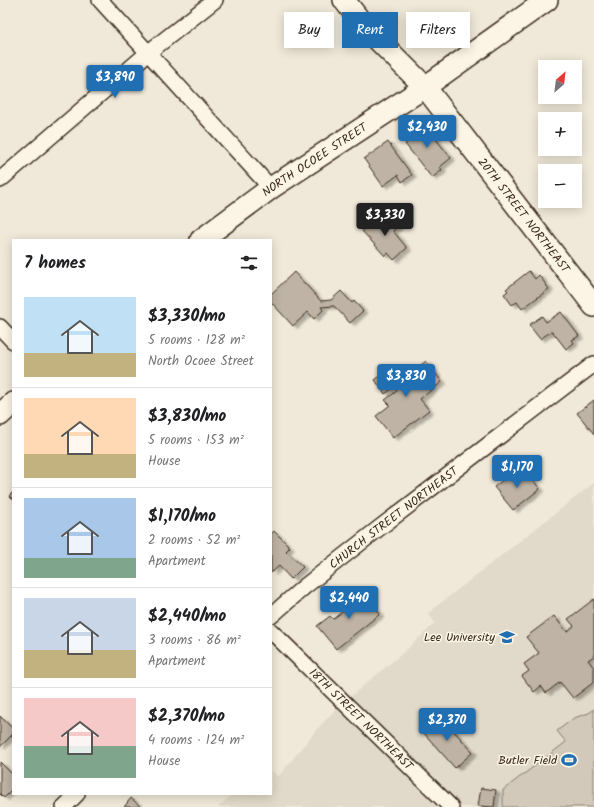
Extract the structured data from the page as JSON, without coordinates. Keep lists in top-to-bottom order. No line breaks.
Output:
{"streets":{"main road":["NORTH OCOEE STREET","20TH STREET NORTHEAST"],"street":["CHURCH STREET NORTHEAST","18TH STREET NORTHEAST"]},"crossings":[["NORTH OCOEE STREET","20TH STREET NORTHEAST"]],"places":{"school or university":["Lee University"],"sports":["Butler Field"]},"north":"top right","page":{"chip":["Buy","Rent","Filters"],"map_buttons":["+","−"],"price":["$3,890","$2,430","$3,330","$3,830","$1,170","$2,440","$2,370"],"heading":"7 homes","list":[{"name":"$3,330/mo","note":"5 rooms · 128 m² · North Ocoee Street"},{"name":"$3,830/mo","note":"5 rooms · 153 m² · House"},{"name":"$1,170/mo","note":"2 rooms · 52 m² · Apartment"},{"name":"$2,440/mo","note":"3 rooms · 86 m² · Apartment"},{"name":"$2,370/mo","note":"4 rooms · 124 m² · House"}]}}
